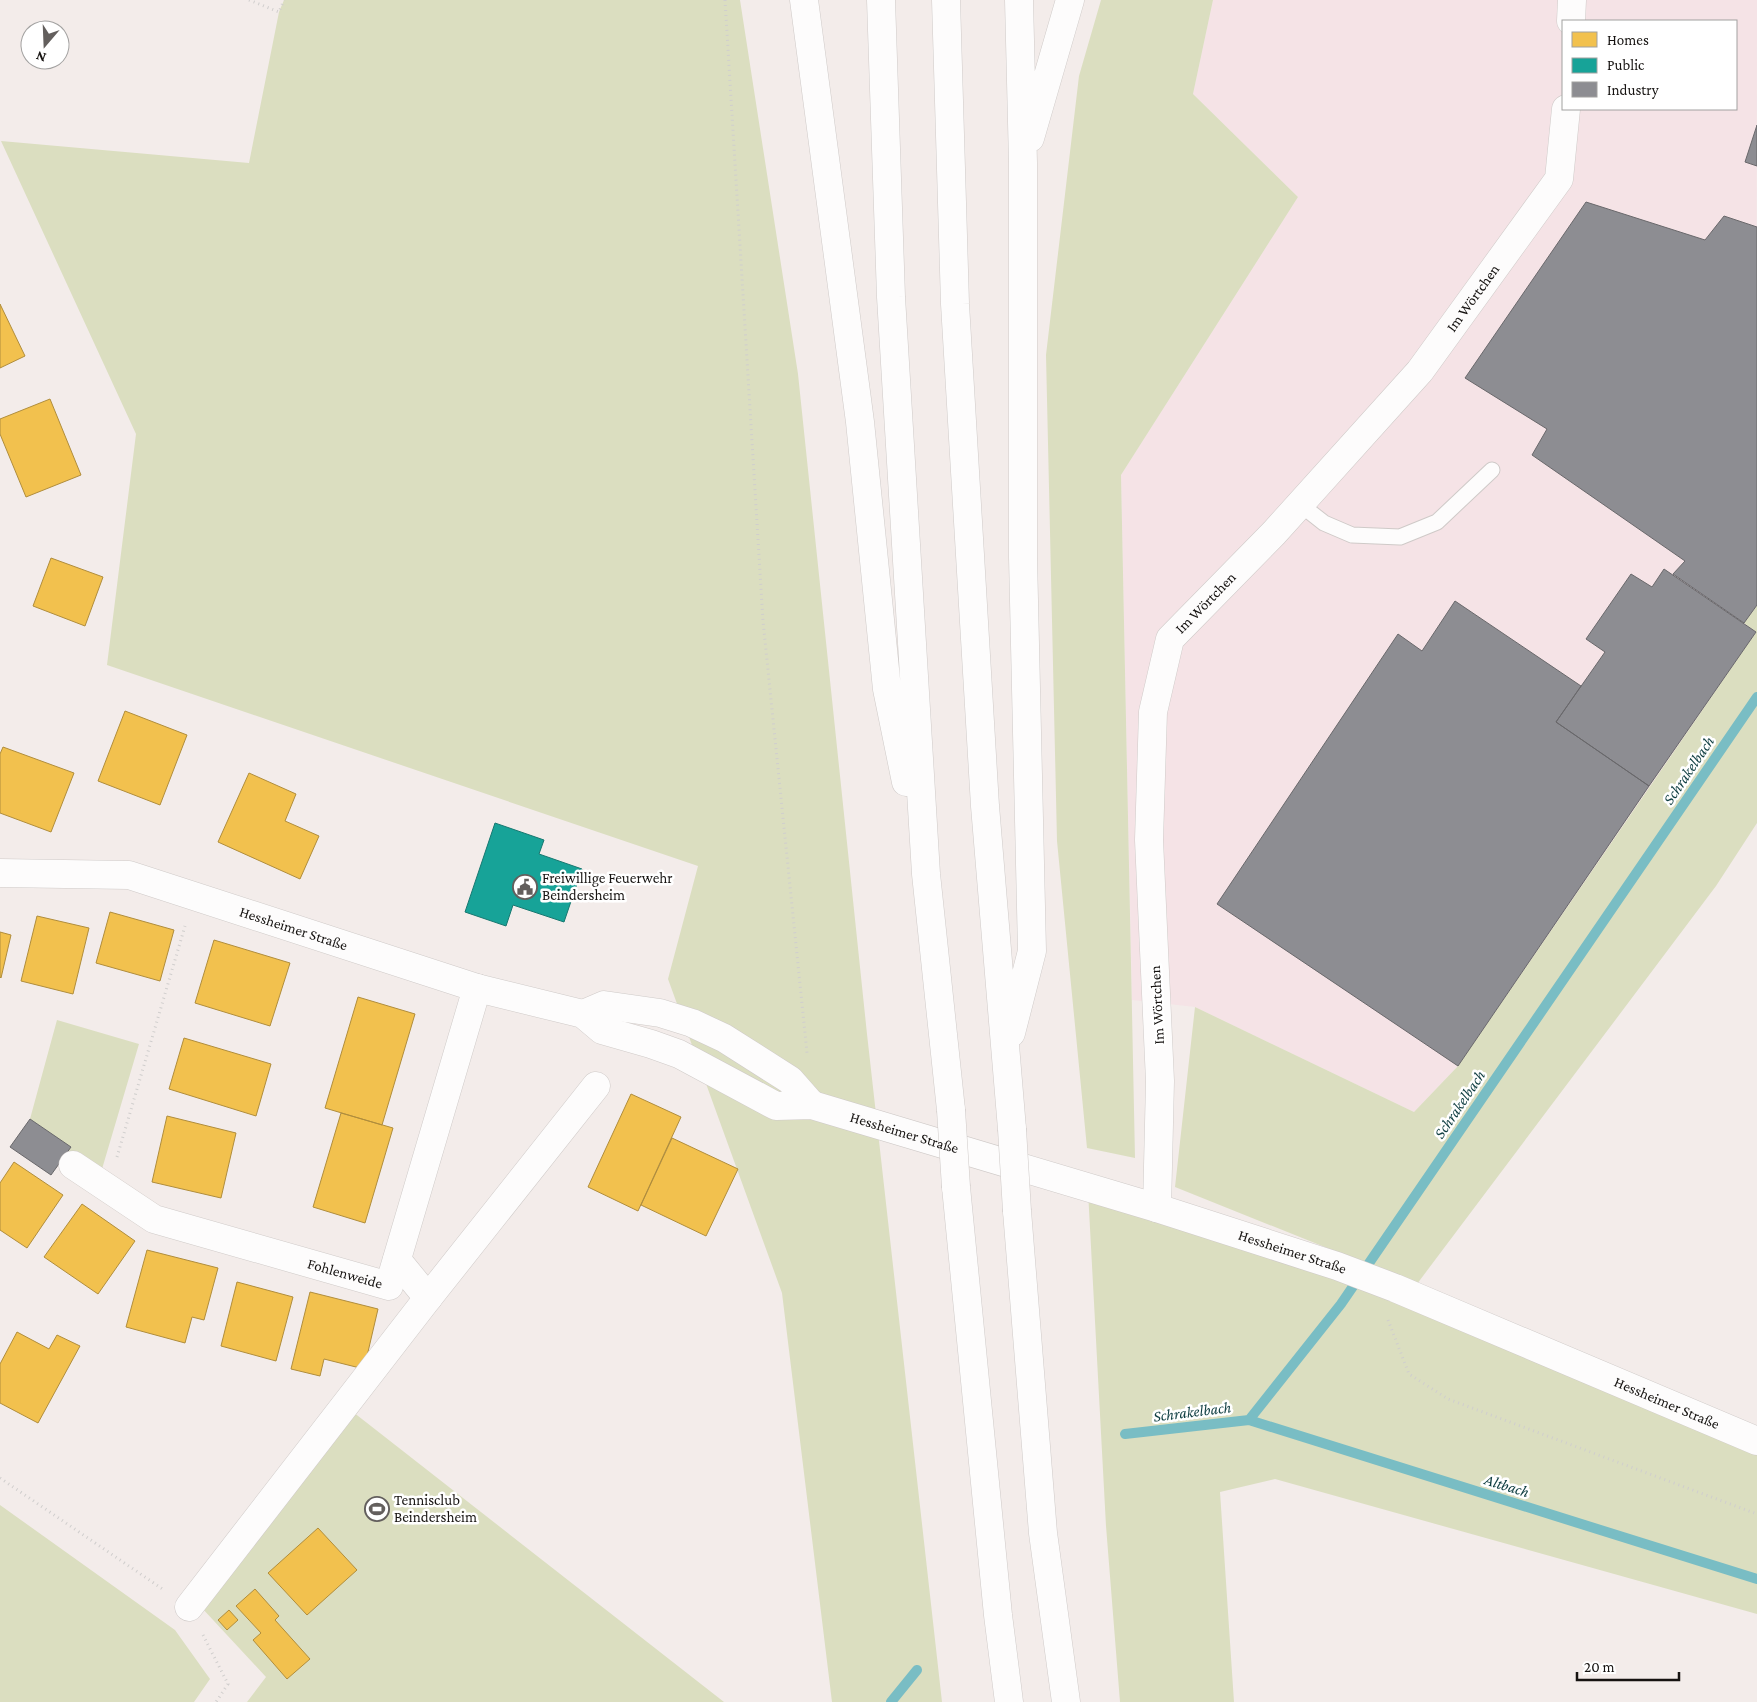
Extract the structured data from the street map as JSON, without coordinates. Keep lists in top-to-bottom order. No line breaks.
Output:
{"streets":{"main road":["Im Wörtchen","Hessheimer Straße","Fohlenweide"]},"crossings":[["Im Wörtchen","Hessheimer Straße"],["Hessheimer Straße","Fohlenweide"]],"water":["Schrakelbach","Altbach"],"places":{"public building":["Freiwillige Feuerwehr Beindersheim"],"sports":["Tennisclub Beindersheim"]},"legend":["Homes","Public","Industry"],"scale_bar":"20 m","north":"bottom"}
